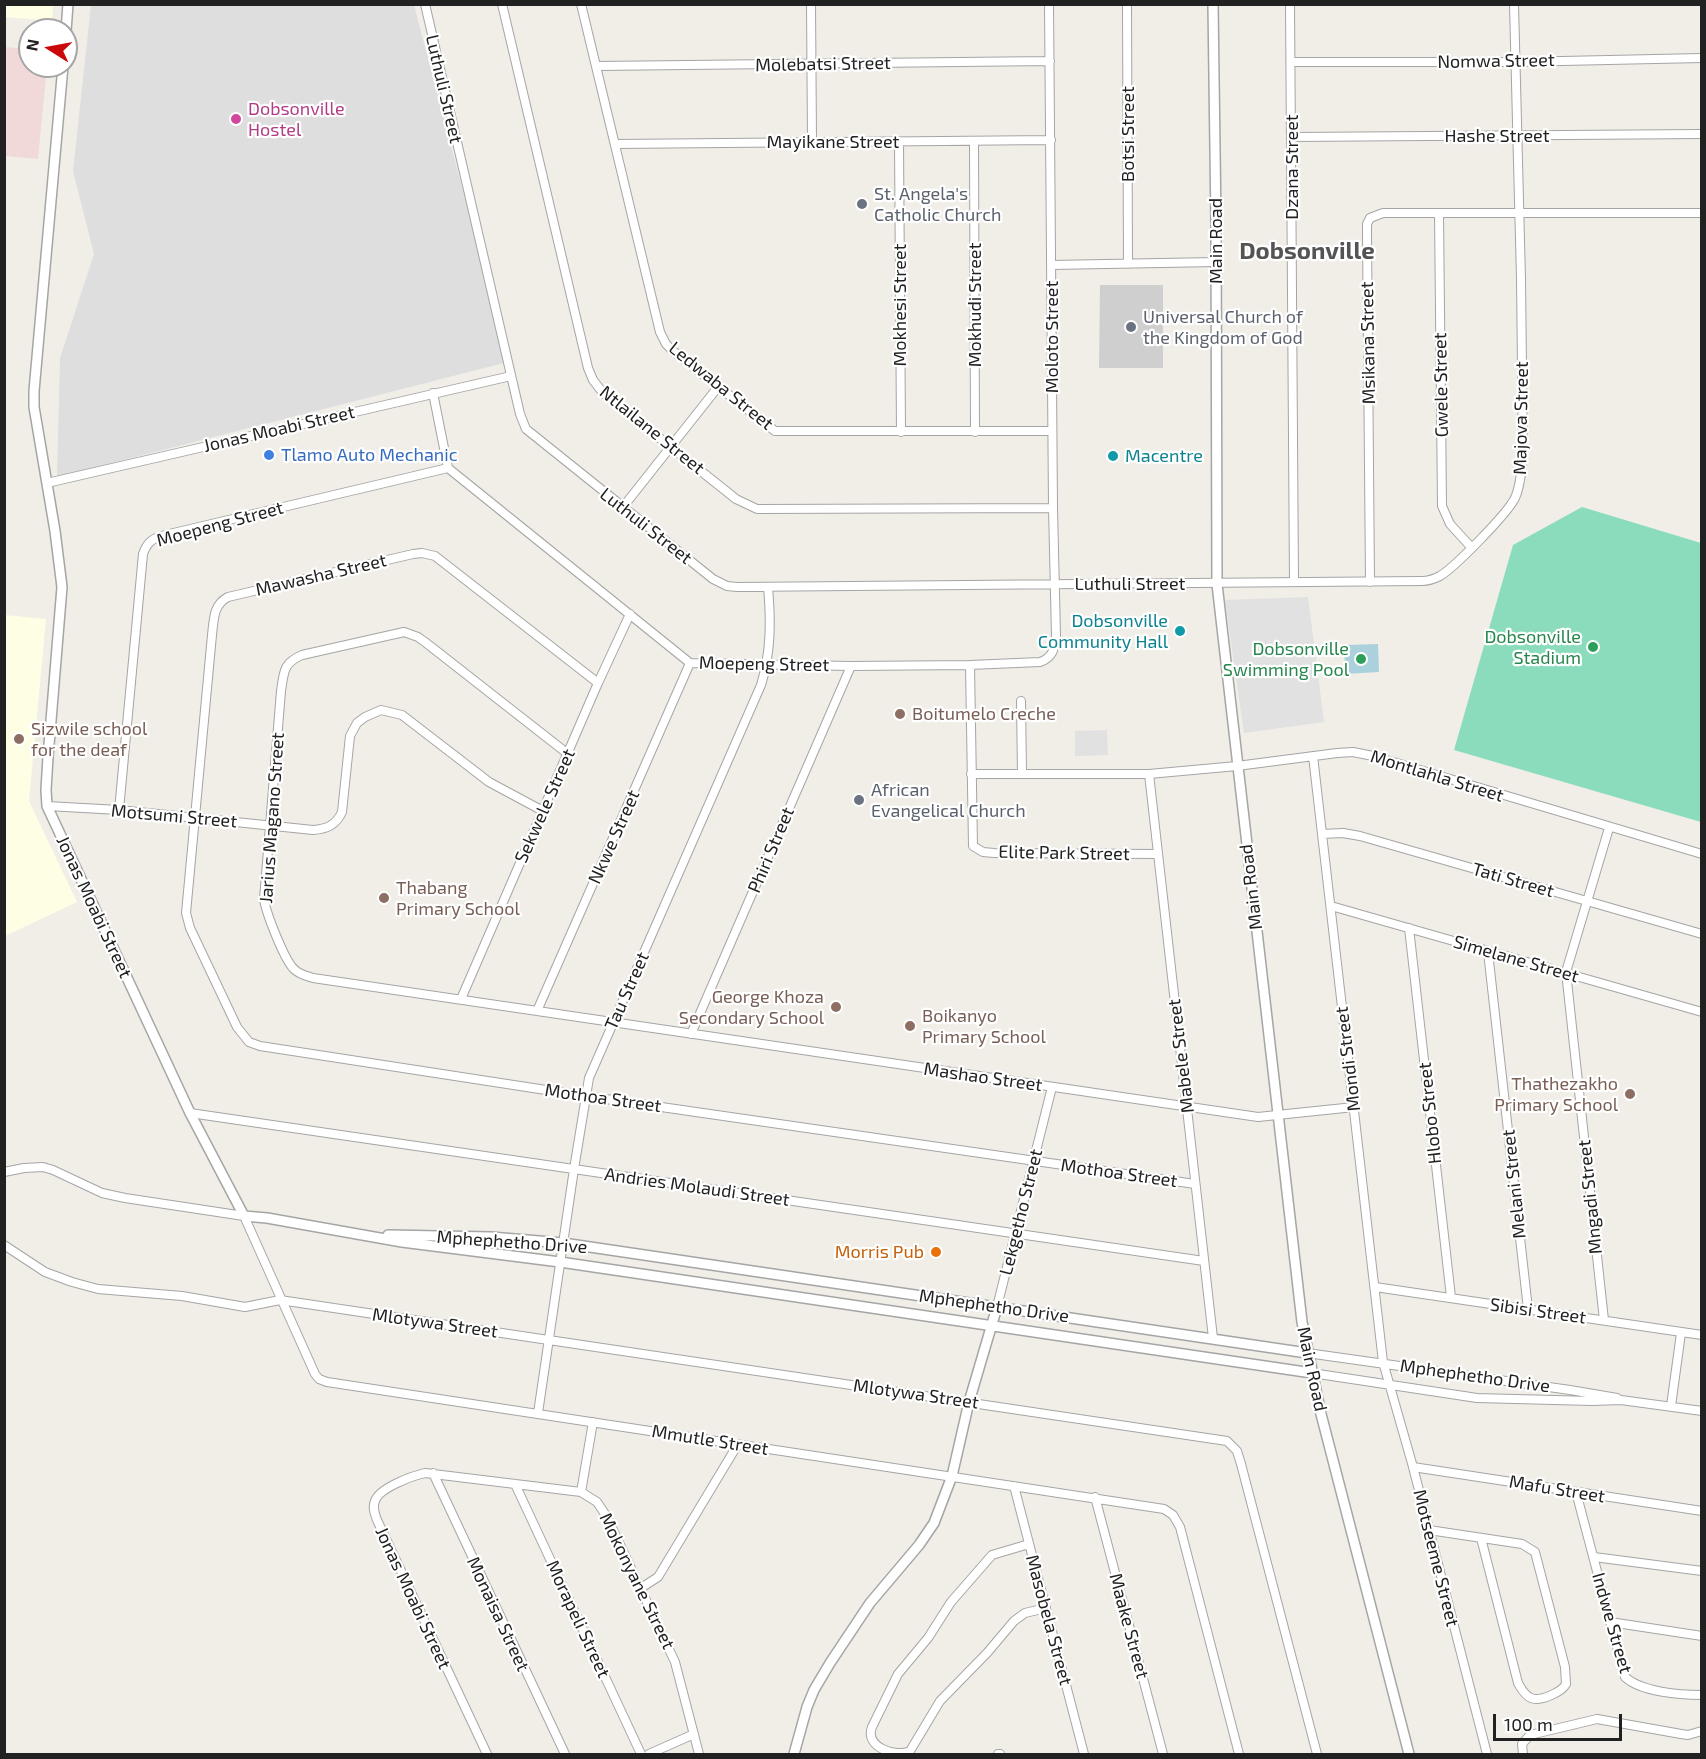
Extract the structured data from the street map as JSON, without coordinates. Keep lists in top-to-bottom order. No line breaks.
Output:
{"streets":{"street":["Nomwa Street","Molebatsi Street","Luthuli Street","Botsi Street","Hashe Street","Mayikane Street","Dzana Street","Main Road","Mokhesi Street","Mokhudi Street","Moloto Street","Msikana Street","Gwele Street","Ledwaba Street","Majova Street","Jonas Moabi Street","Ntlailane Street","Moepeng Street","Mawasha Street","Montlahla Street","Sekwele Street","Motsumi Street","Jarius Magano Street","Nkwe Street","Phiri Street","Elite Park Street","Tati Street","Simelane Street","Tau Street","Mabele Street","Mondi Street","Mashao Street","Mothoa Street","Hlobo Street","Melani Street","Andries Molaudi Street","Mngadi Street","Lekgetho Street","Mphephetho Drive","Sibisi Street","Mlotywa Street","Mmutle Street","Mafu Street","Motseeme Street","Mokonyane Street","Monaisa Street","Morapeli Street","Masobela Street","Indwe Street","Maake Street"]},"crossings":[["Nomwa Street","Dzana Street"],["Nomwa Street","Majova Street"],["Molebatsi Street","Moloto Street"],["Molebatsi Street","Ledwaba Street"],["Luthuli Street","Main Road"],["Luthuli Street","Moloto Street"],["Luthuli Street","Majova Street"],["Luthuli Street","Jonas Moabi Street"],["Luthuli Street","Tau Street"],["Hashe Street","Dzana Street"],["Hashe Street","Majova Street"],["Mayikane Street","Mokhesi Street"],["Mayikane Street","Mokhudi Street"],["Mayikane Street","Moloto Street"],["Mayikane Street","Ledwaba Street"],["Dzana Street","Majova Street"],["Main Road","Majova Street"],["Main Road","Montlahla Street"],["Main Road","Mashao Street"],["Main Road","Mphephetho Drive"],["Mokhesi Street","Ledwaba Street"],["Mokhudi Street","Ledwaba Street"],["Moloto Street","Ledwaba Street"],["Moloto Street","Ntlailane Street"],["Moloto Street","Moepeng Street"],["Msikana Street","Gwele Street"],["Msikana Street","Majova Street"],["Gwele Street","Majova Street"],["Jonas Moabi Street","Motsumi Street"],["Jonas Moabi Street","Andries Molaudi Street"],["Jonas Moabi Street","Mphephetho Drive"],["Jonas Moabi Street","Mlotywa Street"],["Jonas Moabi Street","Mmutle Street"],["Jonas Moabi Street","Monaisa Street"],["Moepeng Street","Sekwele Street"],["Moepeng Street","Motsumi Street"],["Moepeng Street","Nkwe Street"],["Moepeng Street","Phiri Street"],["Moepeng Street","Elite Park Street"],["Moepeng Street","Tau Street"],["Mawasha Street","Sekwele Street"],["Mawasha Street","Motsumi Street"],["Mawasha Street","Mothoa Street"],["Montlahla Street","Elite Park Street"],["Montlahla Street","Mabele Street"],["Montlahla Street","Mondi Street"],["Montlahla Street","Mngadi Street"],["Sekwele Street","Motsumi Street"],["Sekwele Street","Jarius Magano Street"],["Motsumi Street","Jarius Magano Street"],["Motsumi Street","Mothoa Street"],["Jarius Magano Street","Nkwe Street"],["Jarius Magano Street","Tau Street"],["Jarius Magano Street","Mashao Street"],["Phiri Street","Mashao Street"],["Elite Park Street","Mabele Street"],["Tati Street","Mondi Street"],["Tati Street","Mngadi Street"],["Simelane Street","Mondi Street"],["Simelane Street","Hlobo Street"],["Simelane Street","Melani Street"],["Simelane Street","Mngadi Street"],["Tau Street","Mashao Street"],["Tau Street","Mothoa Street"],["Tau Street","Andries Molaudi Street"],["Tau Street","Mphephetho Drive"],["Tau Street","Mlotywa Street"],["Tau Street","Mmutle Street"],["Mabele Street","Mashao Street"],["Mabele Street","Mothoa Street"],["Mabele Street","Andries Molaudi Street"],["Mabele Street","Mphephetho Drive"],["Mondi Street","Mashao Street"],["Mondi Street","Mphephetho Drive"],["Mondi Street","Sibisi Street"],["Mondi Street","Motseeme Street"],["Mashao Street","Lekgetho Street"],["Mothoa Street","Lekgetho Street"],["Hlobo Street","Sibisi Street"],["Melani Street","Sibisi Street"],["Andries Molaudi Street","Lekgetho Street"],["Mngadi Street","Sibisi Street"],["Lekgetho Street","Mphephetho Drive"],["Lekgetho Street","Mlotywa Street"],["Lekgetho Street","Mmutle Street"],["Mphephetho Drive","Motseeme Street"],["Mlotywa Street","Mmutle Street"],["Mmutle Street","Masobela Street"],["Mmutle Street","Maake Street"],["Mafu Street","Motseeme Street"],["Mafu Street","Indwe Street"]],"districts":["Dobsonville"],"places":["Dobsonville Hostel","St. Angela's Catholic Church","Universal Church of the Kingdom of God","Tlamo Auto Mechanic","Macentre","Dobsonville Community Hall","Dobsonville Stadium","Dobsonville Swimming Pool","Boitumelo Creche","Sizwile school for the deaf","African Evangelical Church","Thabang Primary School","George Khoza Secondary School","Boikanyo Primary School","Thathezakho Primary School","Morris Pub"],"scale_bar":"100 m","north":"left"}
